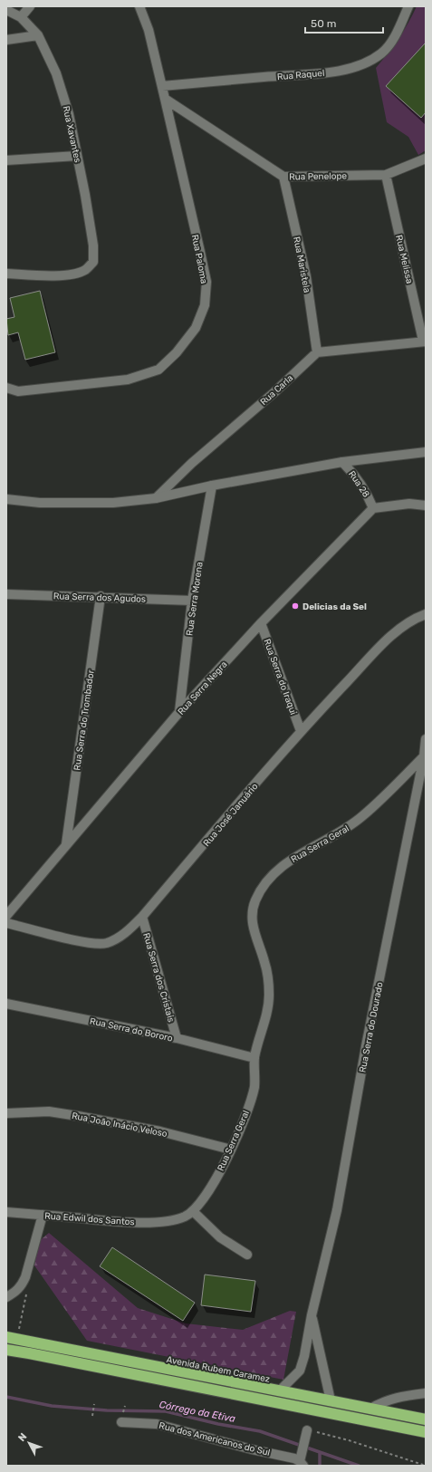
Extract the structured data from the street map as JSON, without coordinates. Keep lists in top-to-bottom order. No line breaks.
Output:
{"streets":{"highway":["Avenida Rubem Caramez"],"street":["Rua Raquel","Rua Xavantes","Rua Penelope","Rua Paloma","Rua Melissa","Rua Maristela","Rua Carla","Rua 28","Rua Serra dos Agudos","Rua Serra Morena","Rua Serra do Iraqui","Rua Serra Negra","Rua Serra do Trombador","Rua José Januário","Rua Serra Geral","Rua Serra dos Cristais","Rua Serra do Dourado","Rua Serra do Bororo","Rua João Inácio Veloso","Rua Edwil dos Santos","Rua dos Americanos do Sul"]},"crossings":[["Rua Raquel","Rua Paloma"],["Rua Penelope","Rua Paloma"],["Rua Penelope","Rua Melissa"],["Rua Penelope","Rua Maristela"],["Rua Maristela","Rua Carla"],["Rua 28","Rua Serra Negra"],["Rua Serra dos Agudos","Rua Serra Morena"],["Rua Serra dos Agudos","Rua Serra do Trombador"],["Rua Serra Morena","Rua Serra Negra"],["Rua Serra do Iraqui","Rua Serra Negra"],["Rua Serra do Iraqui","Rua José Januário"],["Rua Serra Negra","Rua Serra do Trombador"],["Rua José Januário","Rua Serra dos Cristais"],["Rua Serra Geral","Rua Serra do Dourado"],["Rua Serra Geral","Rua Serra do Bororo"],["Rua Serra Geral","Rua João Inácio Veloso"],["Rua Serra Geral","Rua Edwil dos Santos"],["Rua Serra dos Cristais","Rua Serra do Bororo"],["Rua Serra do Dourado","Avenida Rubem Caramez"]],"water":["Córrego da Etiva"],"places":["Delicias da Sel"],"scale_bar":"50 m","north":"top left"}
